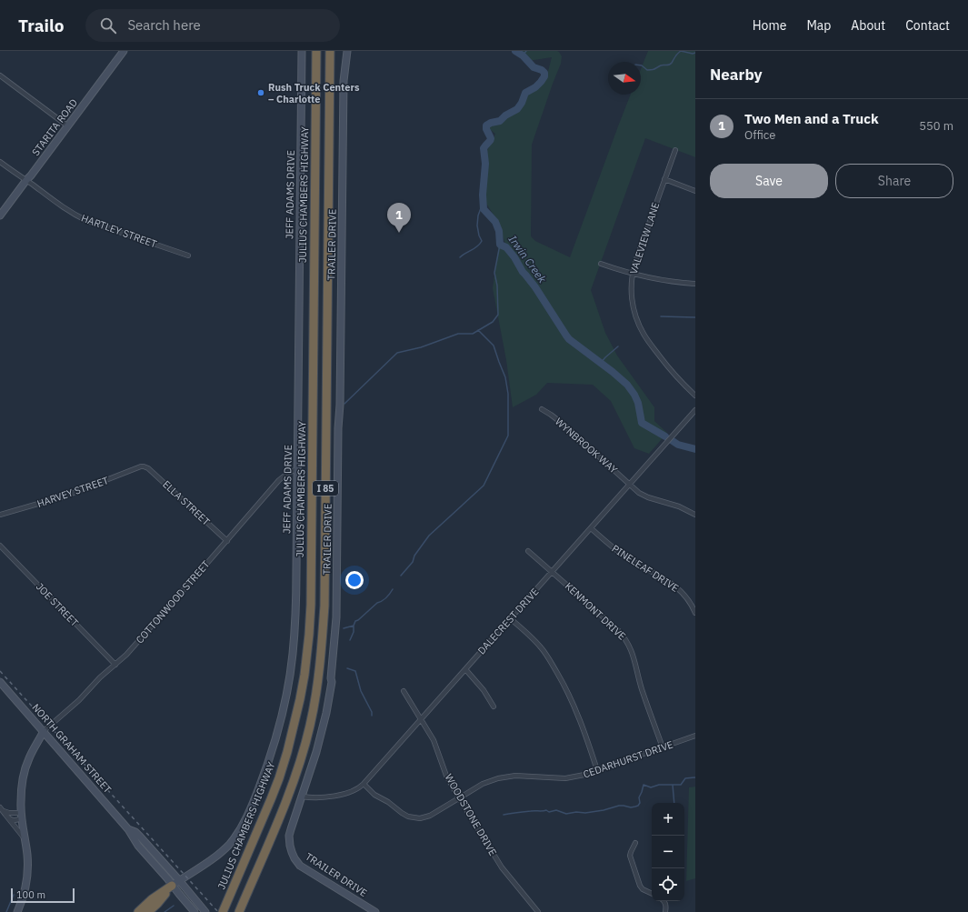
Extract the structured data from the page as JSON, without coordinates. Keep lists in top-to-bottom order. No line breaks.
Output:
{"streets":{"highway":["JULIUS CHAMBERS HIGHWAY","I 85"],"street":["STARITA ROAD","JEFF ADAMS DRIVE","HARTLEY STREET","VALEVIEW LANE","TRAILER DRIVE","WYNBROOK WAY","HARVEY STREET","ELLA STREET","PINELEAF DRIVE","COTTONWOOD STREET","JOE STREET","KENMONT DRIVE","DALECREST DRIVE","NORTH GRAHAM STREET","CEDARHURST DRIVE","WOODSTONE DRIVE"]},"crossings":[["STARITA ROAD","HARTLEY STREET"],["JEFF ADAMS DRIVE","COTTONWOOD STREET"],["JEFF ADAMS DRIVE","NORTH GRAHAM STREET"],["TRAILER DRIVE","DALECREST DRIVE"],["WYNBROOK WAY","DALECREST DRIVE"],["HARVEY STREET","ELLA STREET"],["ELLA STREET","COTTONWOOD STREET"],["PINELEAF DRIVE","DALECREST DRIVE"],["COTTONWOOD STREET","JOE STREET"],["COTTONWOOD STREET","NORTH GRAHAM STREET"],["KENMONT DRIVE","DALECREST DRIVE"],["KENMONT DRIVE","CEDARHURST DRIVE"],["DALECREST DRIVE","CEDARHURST DRIVE"],["DALECREST DRIVE","WOODSTONE DRIVE"],["CEDARHURST DRIVE","WOODSTONE DRIVE"]],"water":["Irwin Creek"],"places":["Rush Truck Centers – Charlotte"],"scale_bar":"100 m","north":"right","page":{"header":"Trailo","search":"Search here","nav":["Home","Map","About","Contact"],"heading":"Nearby","list":[{"mark":"1","name":"Two Men and a Truck","note":"Office","value":"550 m"}],"buttons":["Save","Share"],"pins":"1","map_buttons":["+","−"],"scale":"100 m"}}
